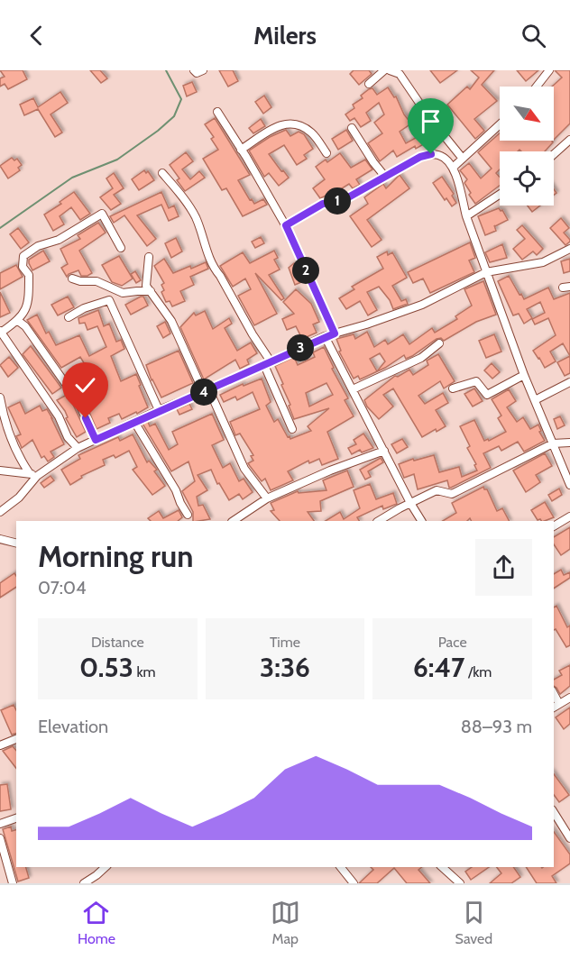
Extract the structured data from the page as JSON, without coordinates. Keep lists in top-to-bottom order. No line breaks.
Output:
{"north":"bottom right","page":{"header":"Milers","pins":["1","2","3","4"],"heading":["Morning run","07:04"],"stats":[["Distance","0.53 km"],["Time","3:36"],["Pace","6:47 /km"]],"chart":["Elevation","88–93 m"],"tabs":["Home","Map","Saved"]}}
